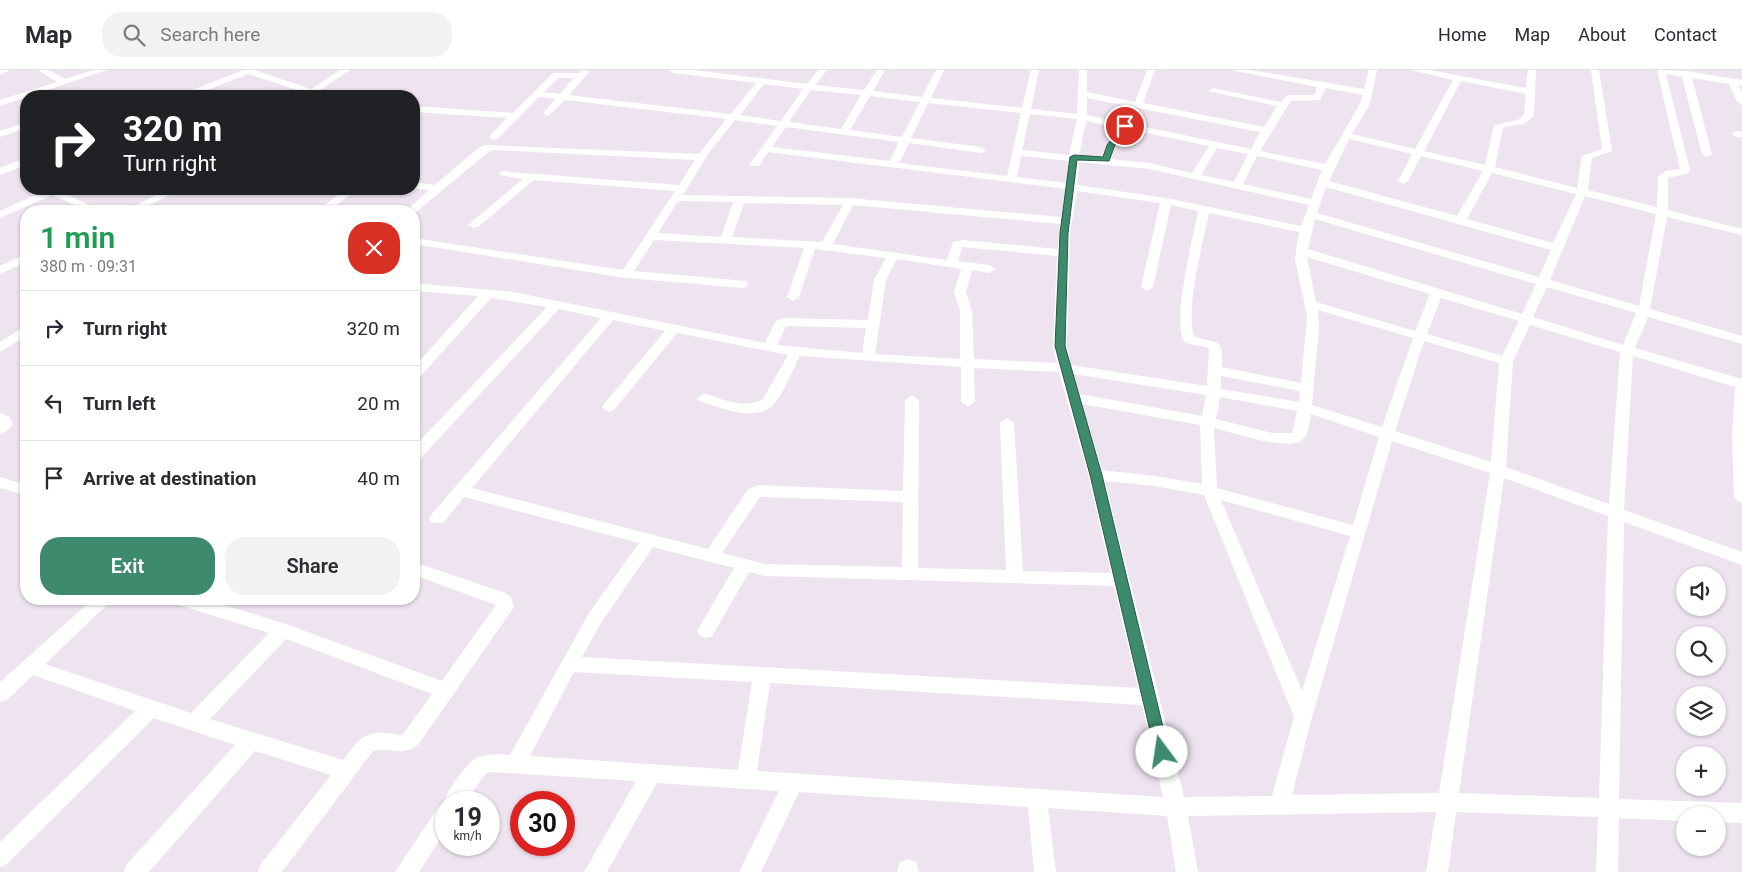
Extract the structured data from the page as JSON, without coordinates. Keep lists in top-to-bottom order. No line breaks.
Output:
{"page":{"header":"Map","search":"Search here","nav":["Home","Map","About","Contact"],"turn":["320 m","Turn right"],"heading":["1 min","380 m · 09:31"],"list":[{"name":"Turn right","value":"320 m"},{"name":"Turn left","value":"20 m"},{"name":"Arrive at destination","value":"40 m"}],"buttons":["Exit","Share"],"map_buttons":["+","−"],"speed":"19 km/h","limit":"30"}}
